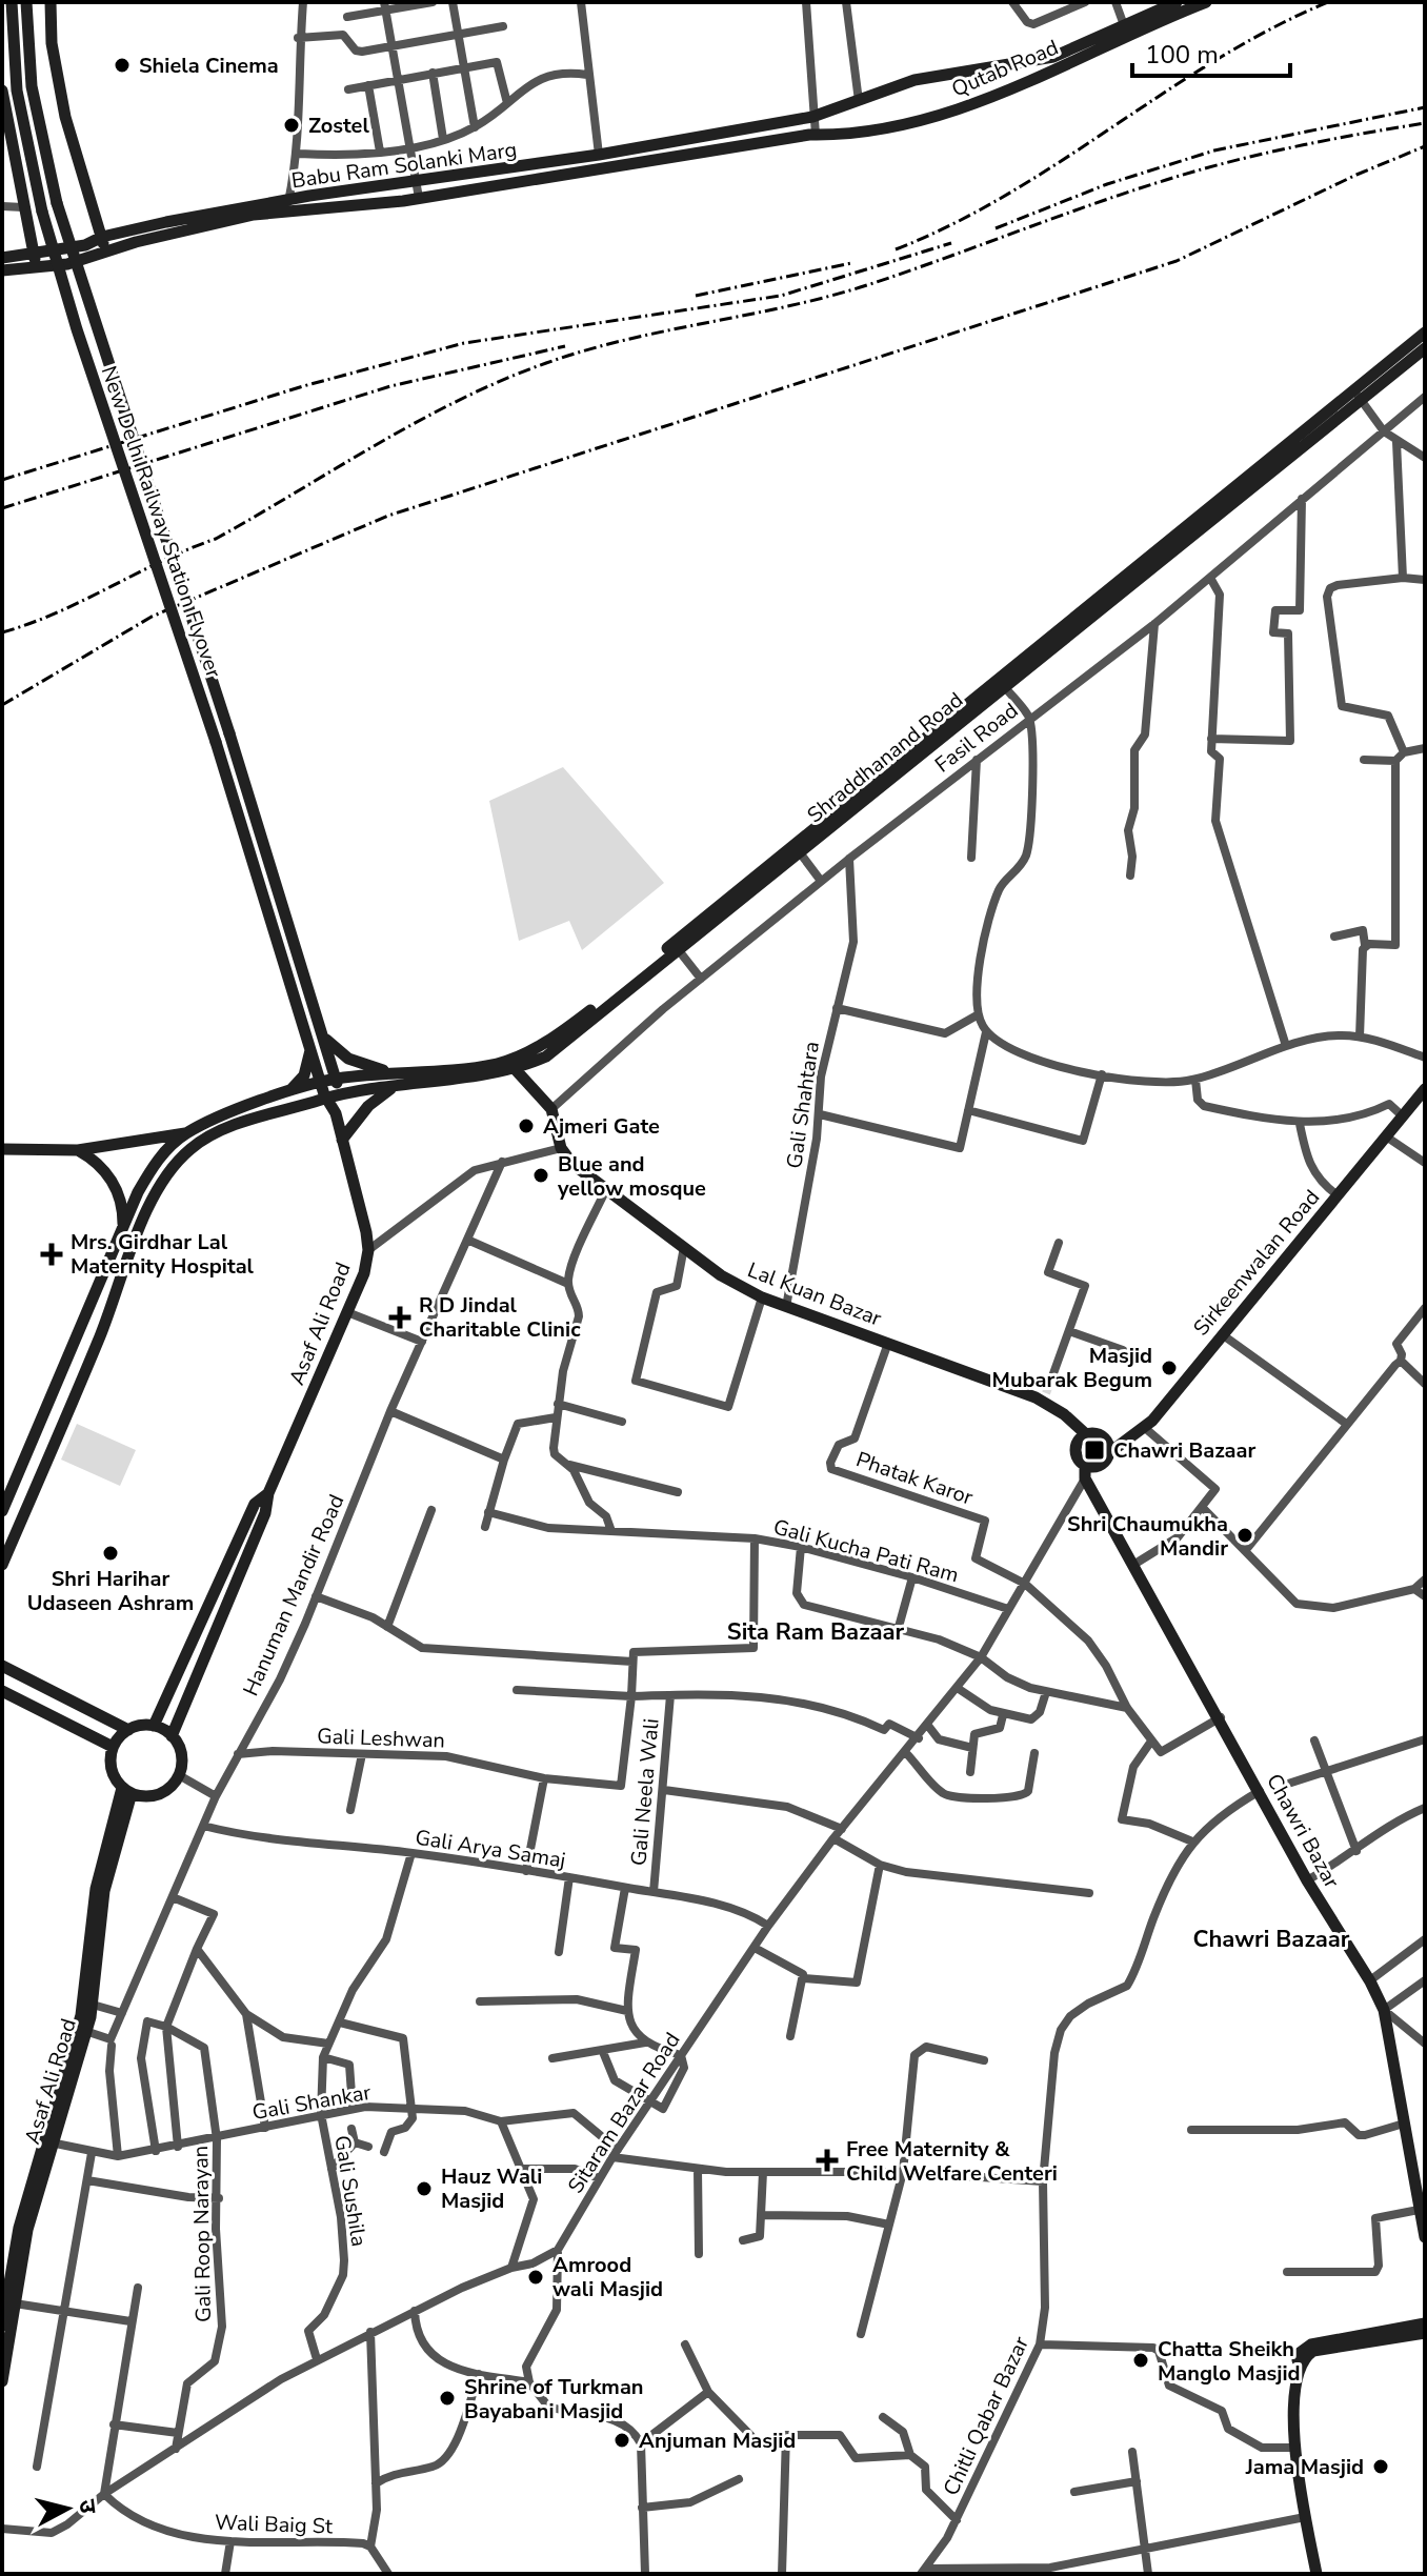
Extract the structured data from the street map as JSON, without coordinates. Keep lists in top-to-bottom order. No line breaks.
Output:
{"streets":{"main road":["Qutab Road","Babu Ram Solanki Marg","New Delhi Railway Station Flyover","Shraddhanand Road","Sirkeenwalan Road","Lal Kuan Bazar","Asaf Ali Road","Chawri Bazar"],"street":["Fasil Road","Gali Shahtara","Phatak Karor","Gali Kucha Pati Ram","Hanuman Mandir Road","Gali Leshwan","Gali Neela Wali","Gali Arya Samaj","Gali Shankar","Sitaram Bazar Road","Gali Sushila","Gali Roop Narayan","Chitli Qabar Bazar","Wali Baig St"]},"crossings":[["Qutab Road","Babu Ram Solanki Marg"],["New Delhi Railway Station Flyover","Shraddhanand Road"],["Fasil Road","Gali Shahtara"],["Gali Shahtara","Lal Kuan Bazar"],["Sirkeenwalan Road","Lal Kuan Bazar"],["Sirkeenwalan Road","Chawri Bazar"],["Sirkeenwalan Road","Sitaram Bazar Road"],["Lal Kuan Bazar","Phatak Karor"],["Lal Kuan Bazar","Chawri Bazar"],["Lal Kuan Bazar","Sitaram Bazar Road"],["Asaf Ali Road","Gali Shankar"],["Phatak Karor","Sitaram Bazar Road"],["Gali Kucha Pati Ram","Sitaram Bazar Road"],["Hanuman Mandir Road","Gali Leshwan"],["Hanuman Mandir Road","Gali Arya Samaj"],["Hanuman Mandir Road","Gali Shankar"],["Gali Neela Wali","Gali Arya Samaj"],["Chawri Bazar","Sitaram Bazar Road"],["Chawri Bazar","Chitli Qabar Bazar"],["Gali Arya Samaj","Sitaram Bazar Road"],["Gali Arya Samaj","Gali Sushila"],["Gali Shankar","Gali Sushila"],["Gali Shankar","Gali Roop Narayan"]],"districts":["Sita Ram Bazaar","Chawri Bazaar"],"places":{"other":["Shiela Cinema","Zostel","Ajmeri Gate","Blue and yellow mosque","Masjid Mubarak Begum","Shri Chaumukha Mandir","Shri Harihar Udaseen Ashram","Hauz Wali Masjid","Amrood wali Masjid","Chatta Sheikh Manglo Masjid","Shrine of Turkman Bayabani Masjid","Anjuman Masjid","Jama Masjid"],"health":["Mrs. Girdhar Lal Maternity Hospital","R D Jindal Charitable Clinic","Free Maternity & Child Welfare Centeri"],"transit":["Chawri Bazaar"]},"scale_bar":"100 m","north":"right"}
